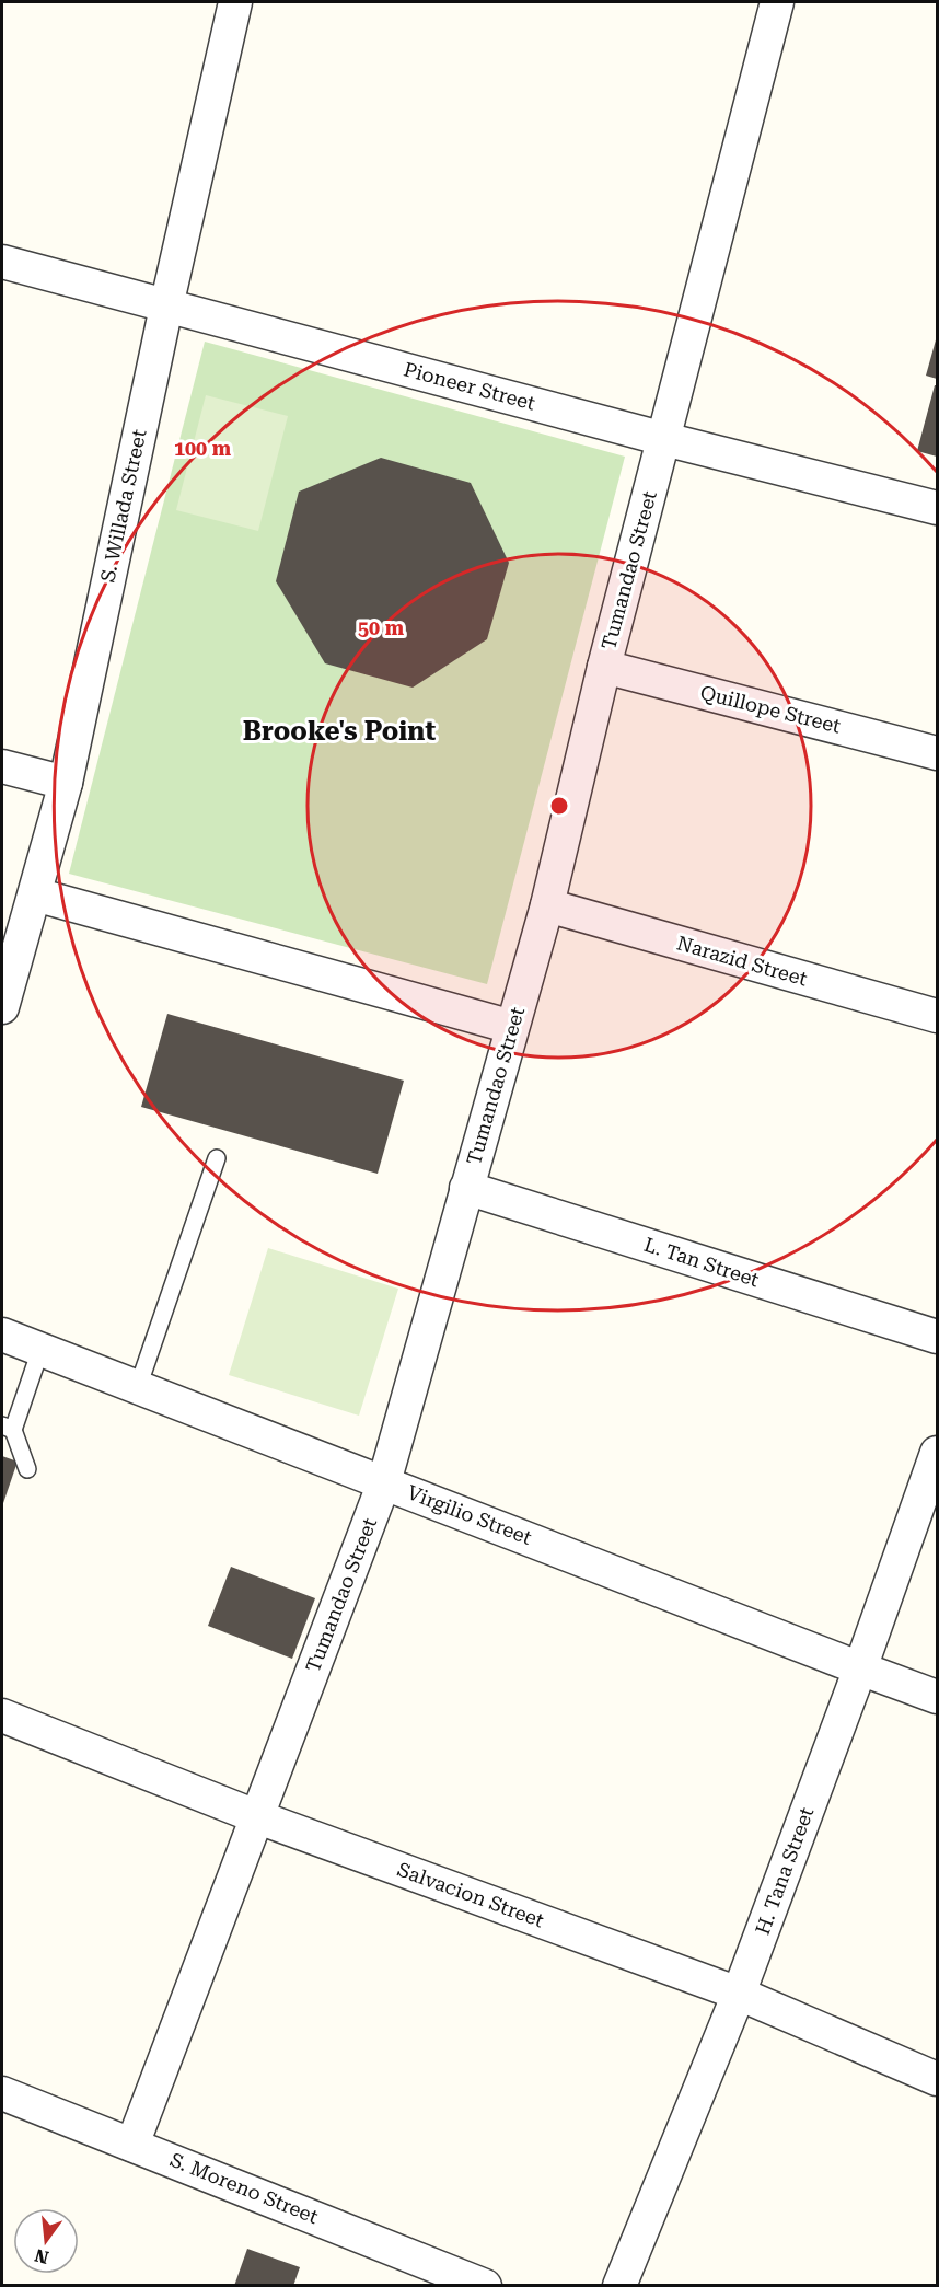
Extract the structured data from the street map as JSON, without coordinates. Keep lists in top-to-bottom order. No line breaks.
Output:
{"streets":{"street":["Pioneer Street","S. Willada Street","Tumandao Street","Quillope Street","Narazid Street","L. Tan Street","Virgilio Street","H. Tana Street","Salvacion Street","S. Moreno Street"]},"crossings":[["Pioneer Street","S. Willada Street"],["Pioneer Street","Tumandao Street"],["Tumandao Street","Quillope Street"],["Tumandao Street","Narazid Street"],["Tumandao Street","L. Tan Street"],["Tumandao Street","Virgilio Street"],["Tumandao Street","Salvacion Street"],["Tumandao Street","S. Moreno Street"],["Virgilio Street","H. Tana Street"],["H. Tana Street","Salvacion Street"]],"districts":["Brooke's Point"],"north":"bottom","rings":["100 m","50 m"]}
